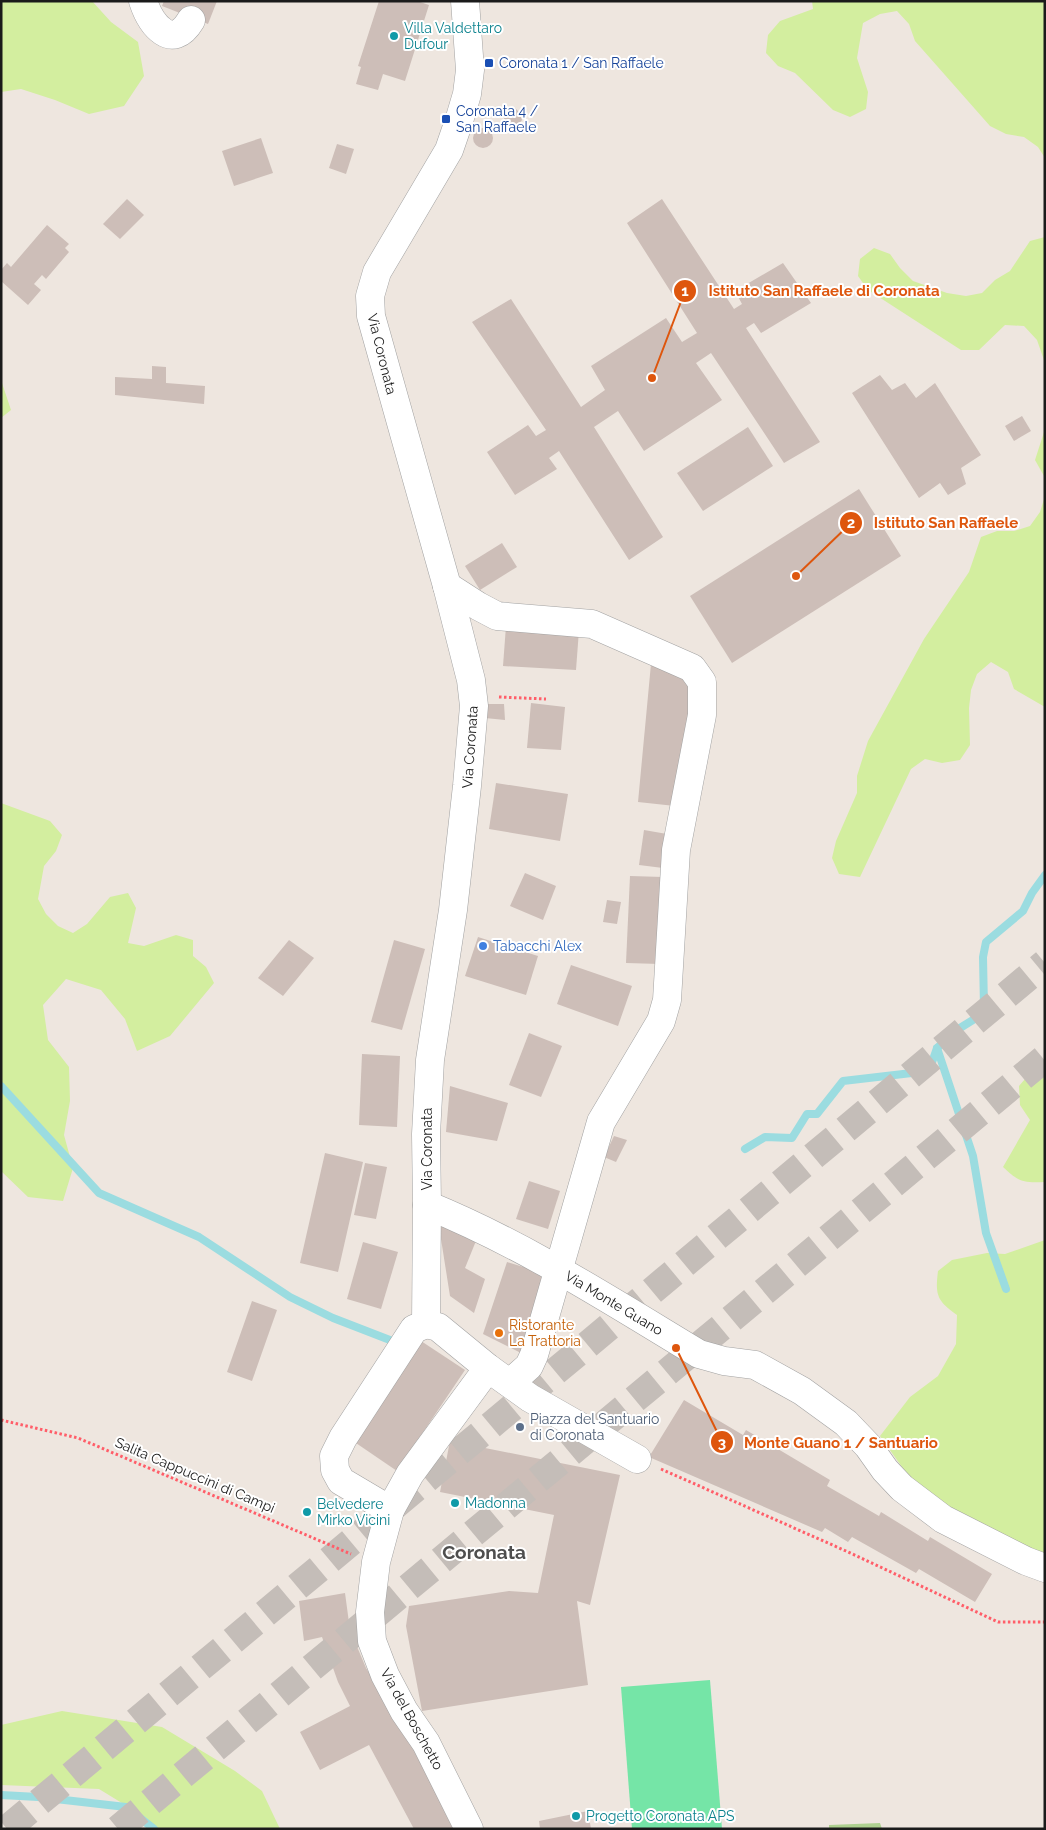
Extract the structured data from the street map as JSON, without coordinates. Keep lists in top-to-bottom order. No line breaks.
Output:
{"streets":{"street":["Via Coronata","Via Monte Guano","Via del Boschetto"],"path":["Salita Cappuccini di Campi"]},"crossings":[["Via Coronata","Via Monte Guano"],["Salita Cappuccini di Campi","Via del Boschetto"]],"districts":["Coronata"],"places":{"other":["Villa Valdettaro Dufour","Istituto San Raffaele di Coronata","Istituto San Raffaele","Tabacchi Alex","Ristorante La Trattoria","Monte Guano 1 / Santuario","Piazza del Santuario di Coronata","Madonna","Belvedere Mirko Vicini","Progetto Coronata APS"],"transit":["Coronata 1 / San Raffaele","Coronata 4 / San Raffaele"]}}
